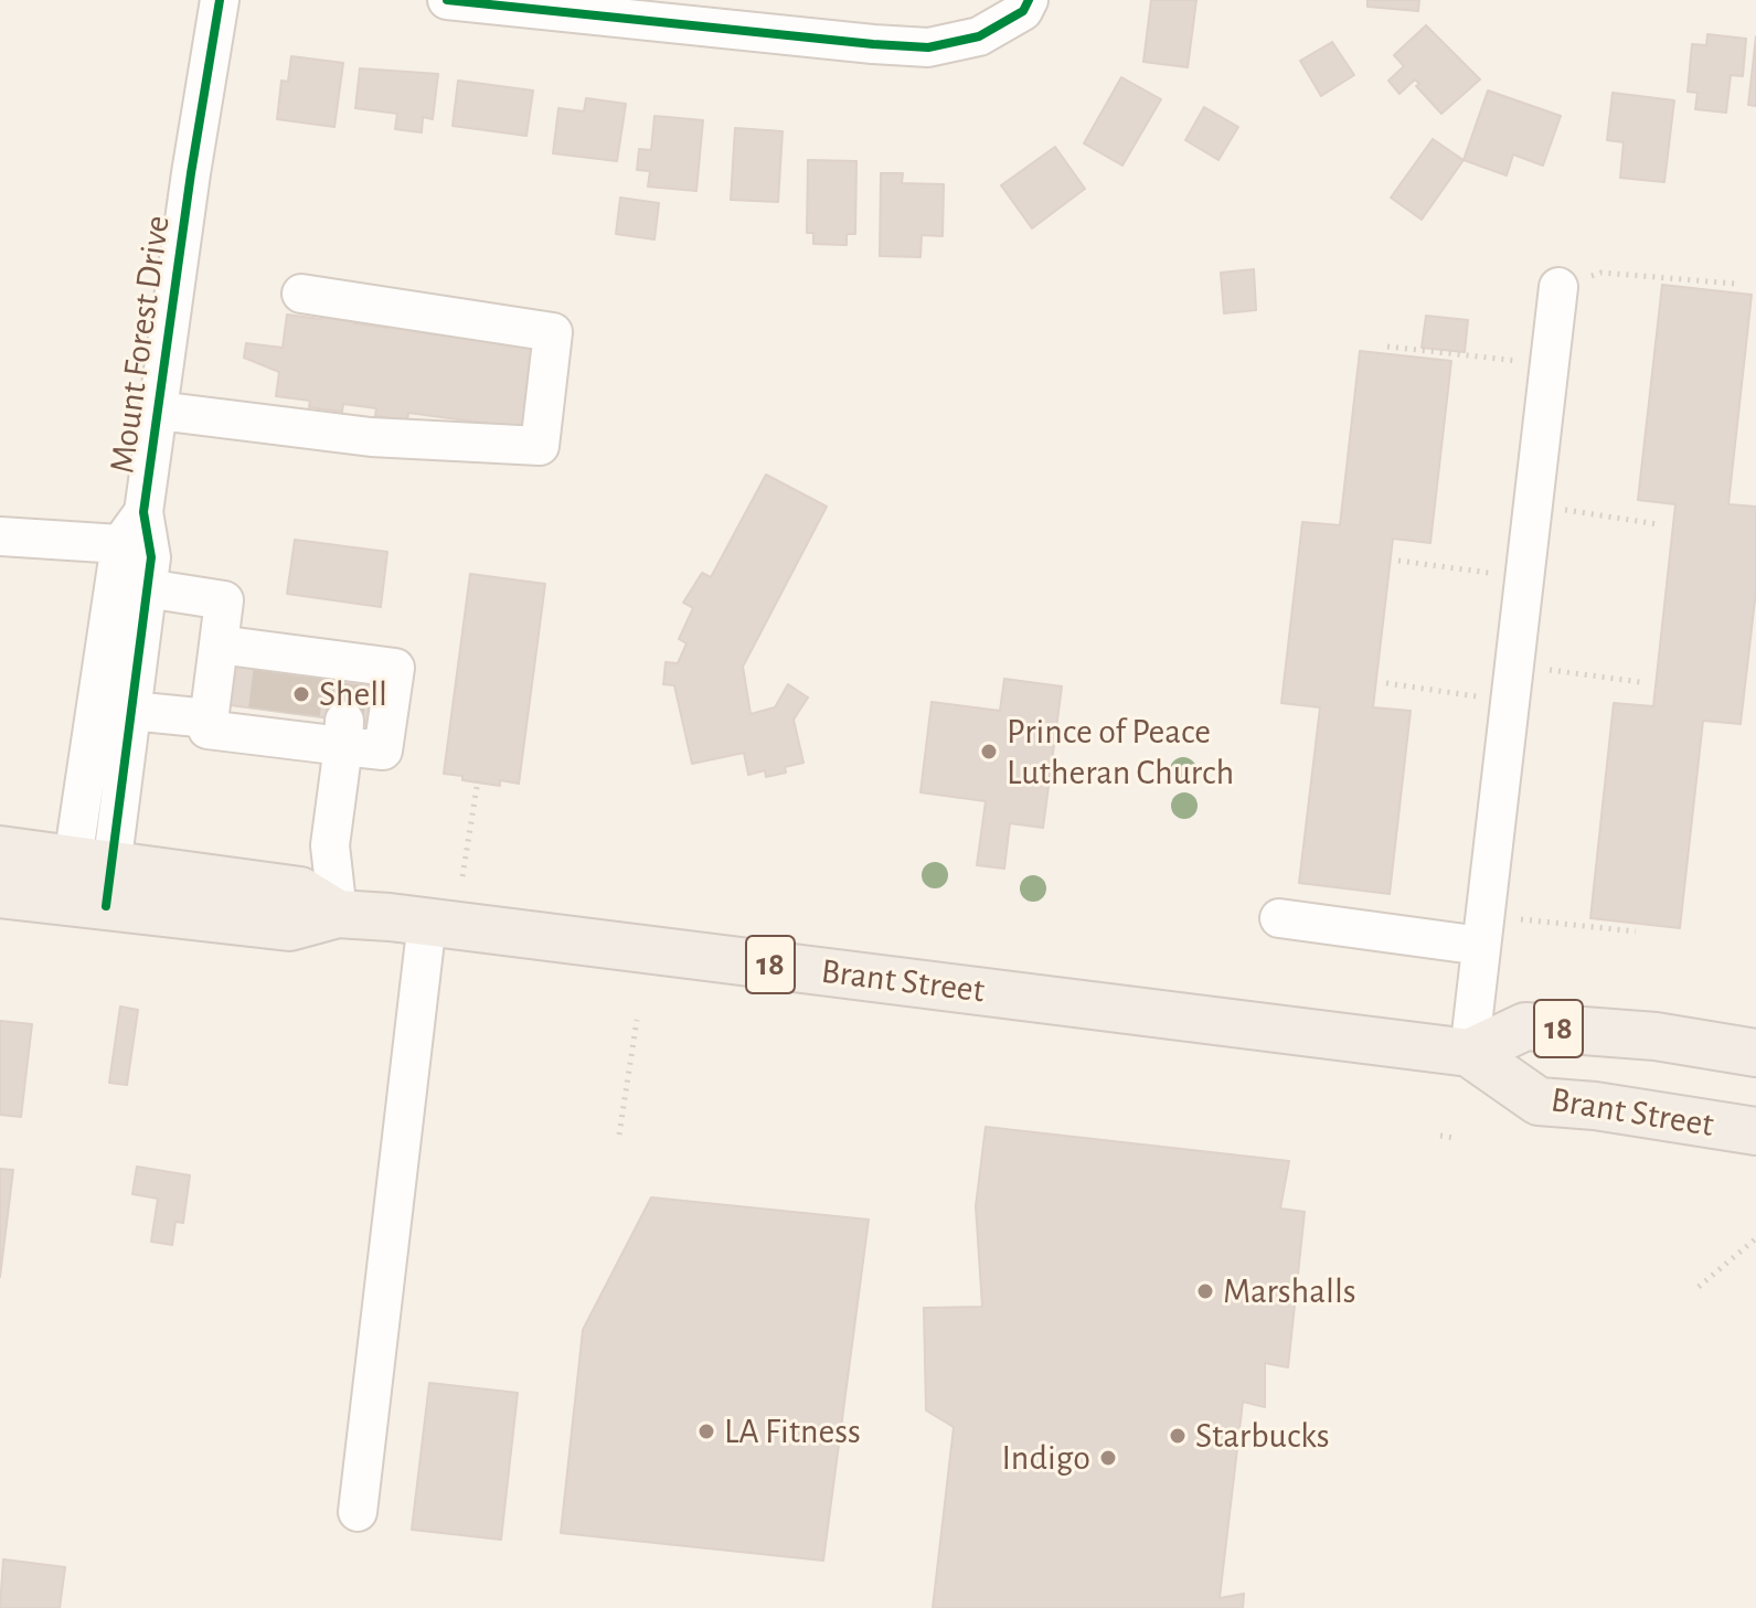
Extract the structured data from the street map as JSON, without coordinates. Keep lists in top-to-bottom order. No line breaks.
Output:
{"streets":{"main road":["18","Brant Street"],"street":["Mount Forest Drive"]},"crossings":[["Mount Forest Drive","Brant Street"]],"places":["Shell","Prince of Peace Lutheran Church","Marshalls","LA Fitness","Starbucks","Indigo"]}
